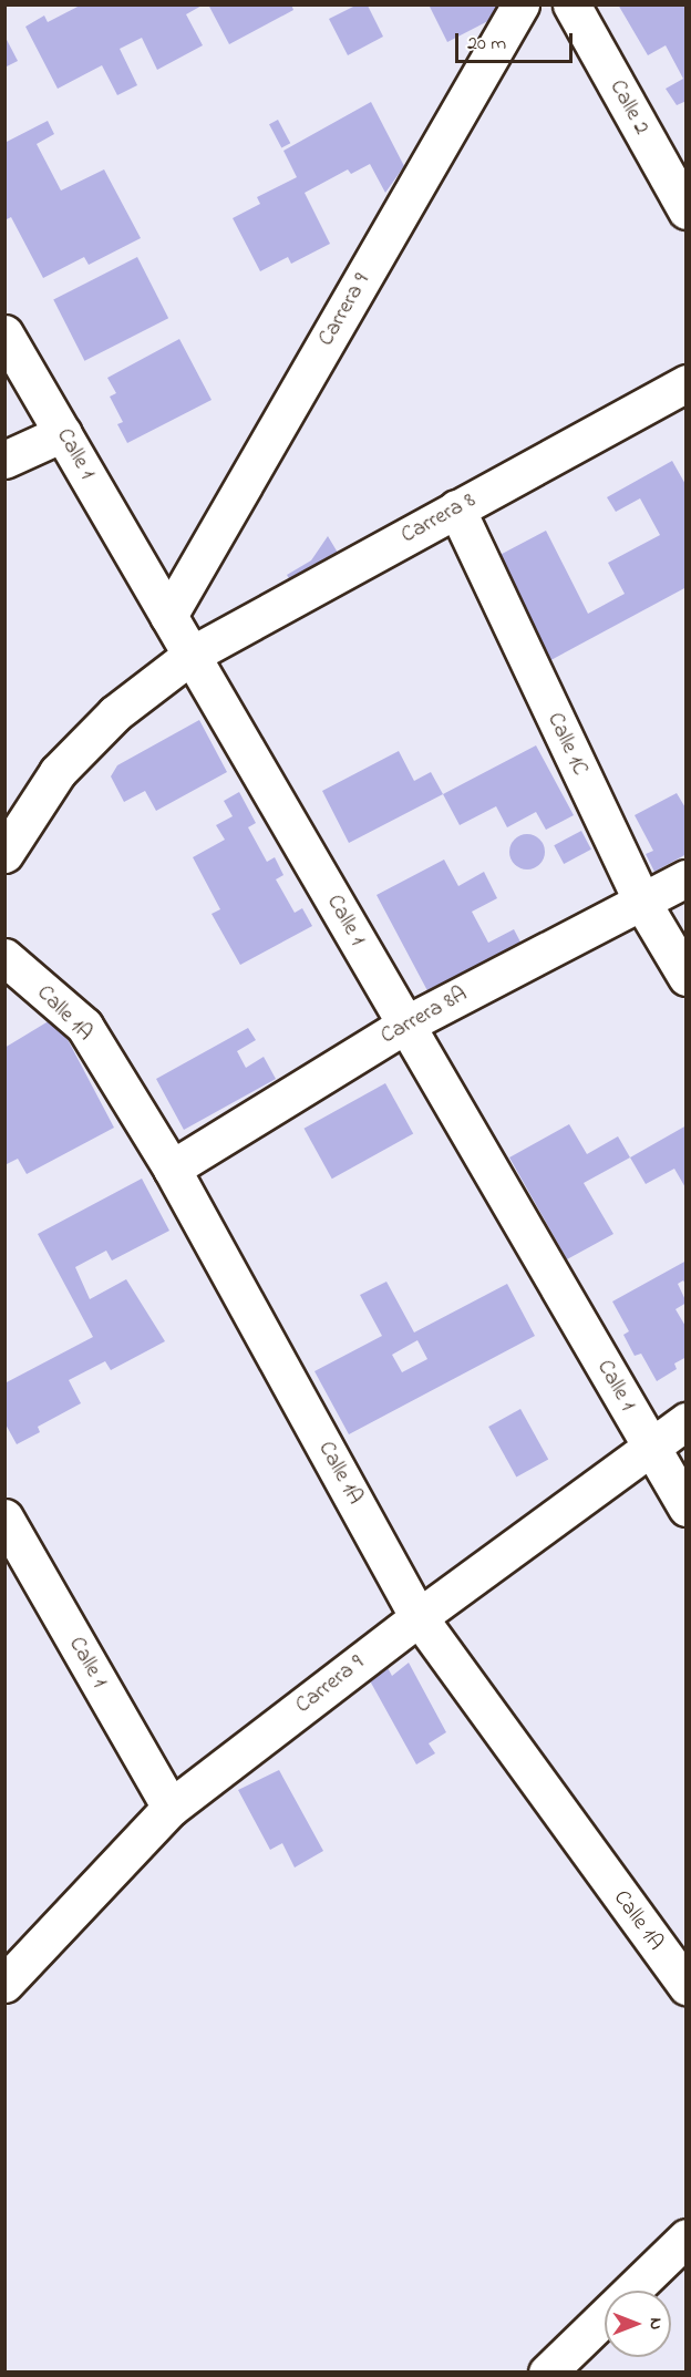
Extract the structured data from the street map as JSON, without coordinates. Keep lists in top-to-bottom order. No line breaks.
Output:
{"streets":{"street":["Calle 2","Carrera 9","Calle 1","Carrera 8","Calle 1C","Calle 1A","Carrera 8A"]},"crossings":[["Carrera 9","Calle 1"],["Carrera 9","Calle 1A"],["Calle 1","Carrera 8"],["Calle 1","Carrera 8A"],["Carrera 8","Calle 1C"],["Calle 1C","Carrera 8A"],["Calle 1A","Carrera 8A"]],"scale_bar":"20 m","north":"right"}
